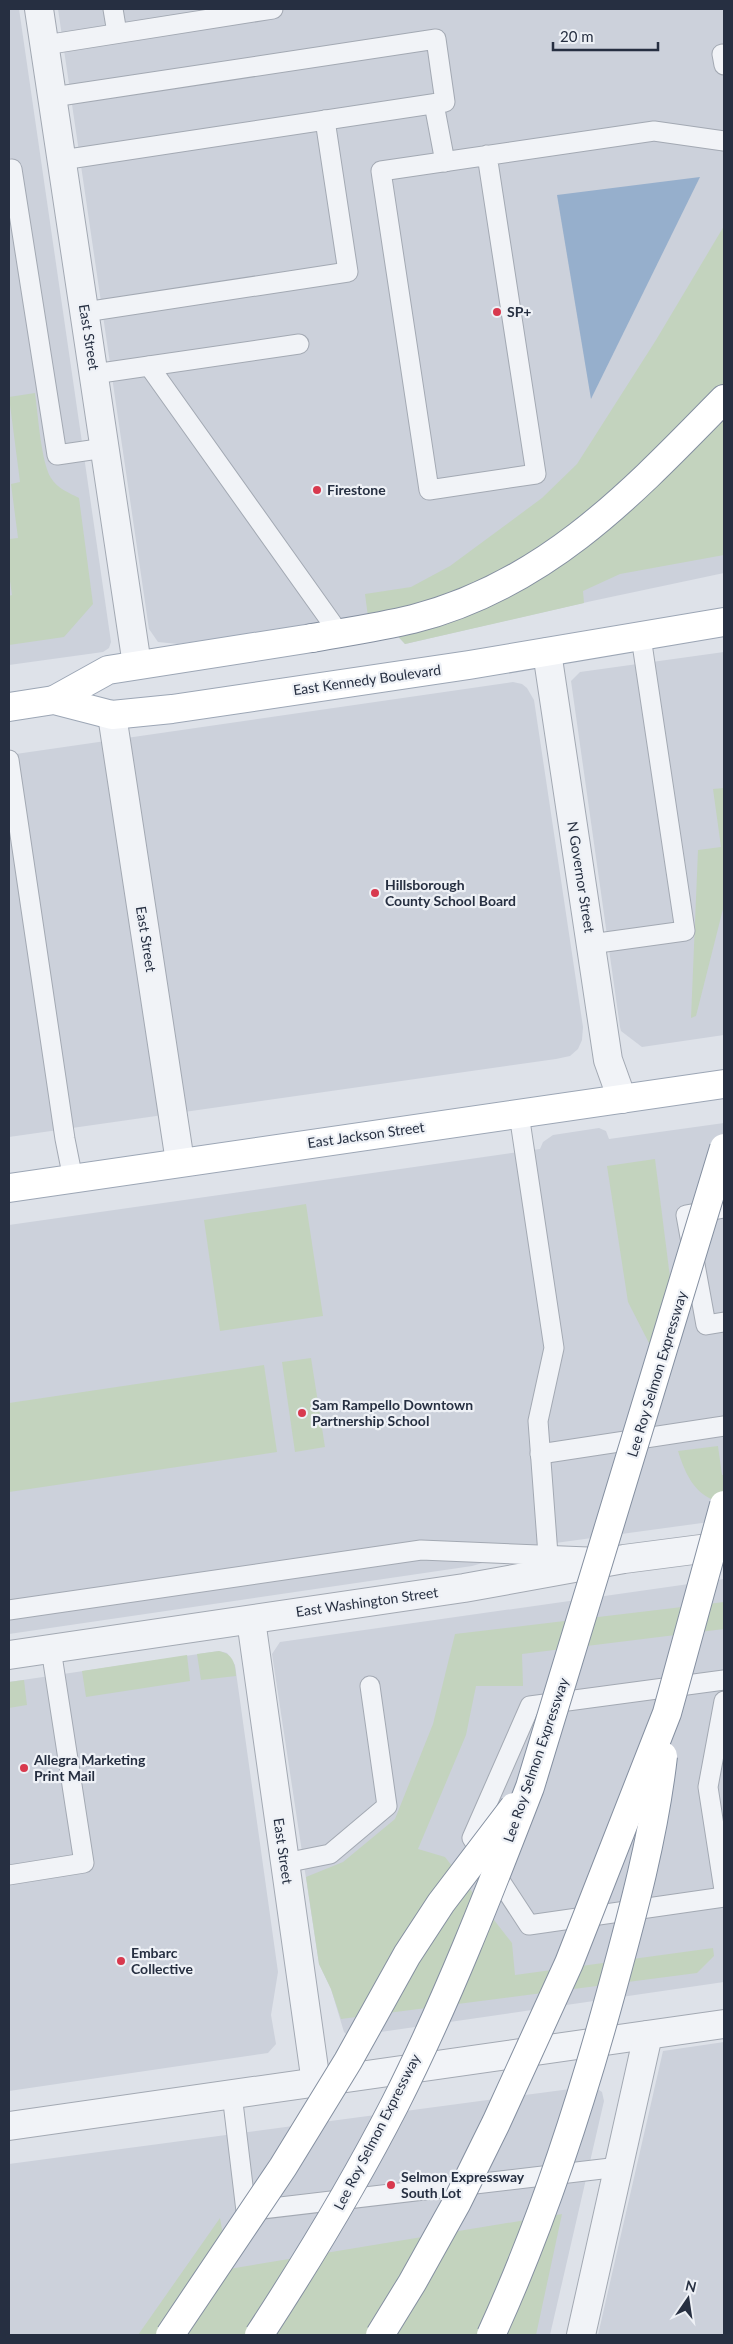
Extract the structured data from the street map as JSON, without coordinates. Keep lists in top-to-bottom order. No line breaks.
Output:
{"streets":{"main road":["East Kennedy Boulevard","East Jackson Street","Lee Roy Selmon Expressway"],"street":["East Street","N Governor Street","East Washington Street"]},"crossings":[["East Street","East Kennedy Boulevard"],["East Street","East Jackson Street"],["East Street","East Washington Street"],["East Kennedy Boulevard","N Governor Street"],["N Governor Street","East Jackson Street"]],"places":["SP+","Firestone","Hillsborough County School Board","Sam Rampello Downtown Partnership School","Allegra Marketing Print Mail","Embarc Collective","Selmon Expressway South Lot"],"scale_bar":"20 m","north":"top"}
